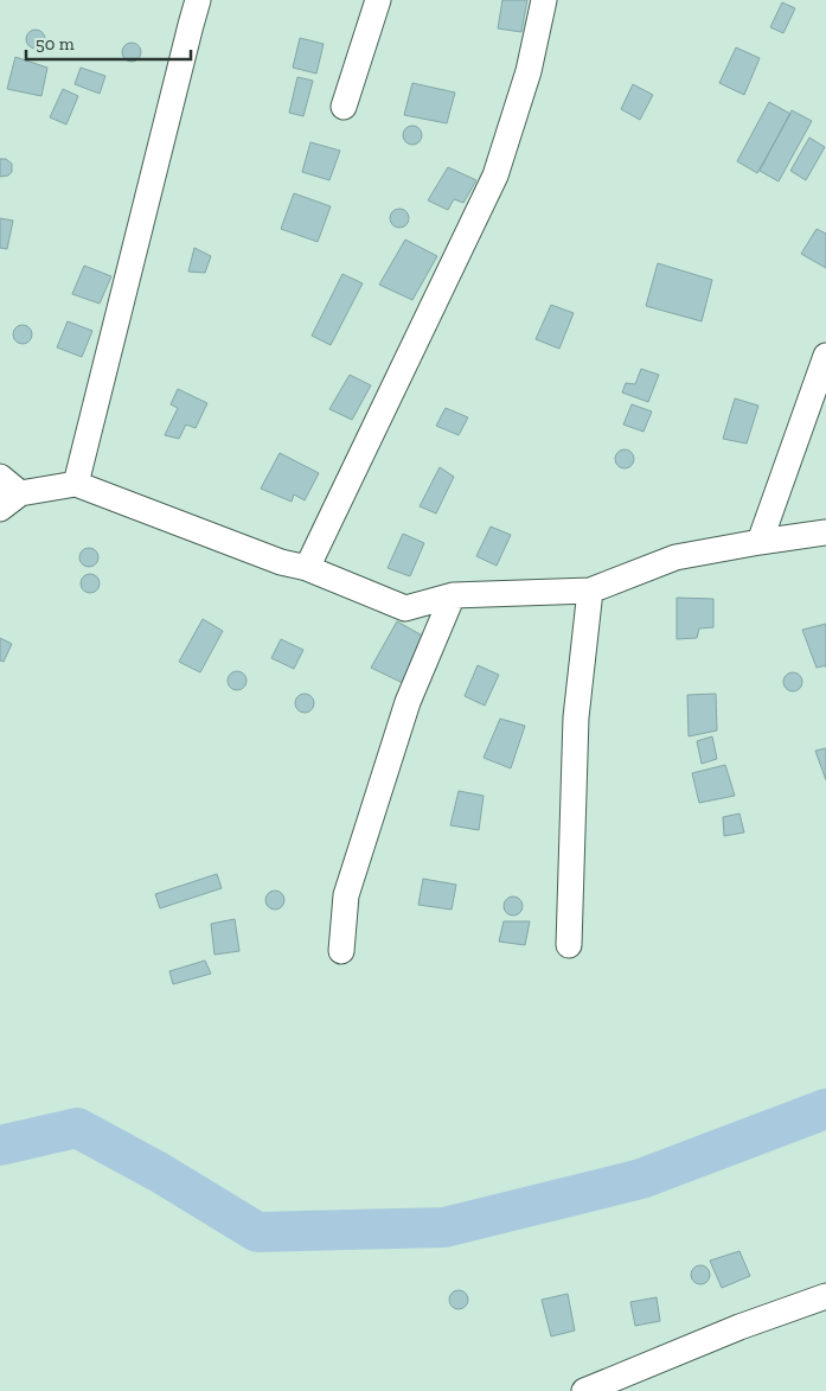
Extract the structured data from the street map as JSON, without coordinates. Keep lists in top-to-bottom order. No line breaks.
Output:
{"scale_bar":"50 m"}
